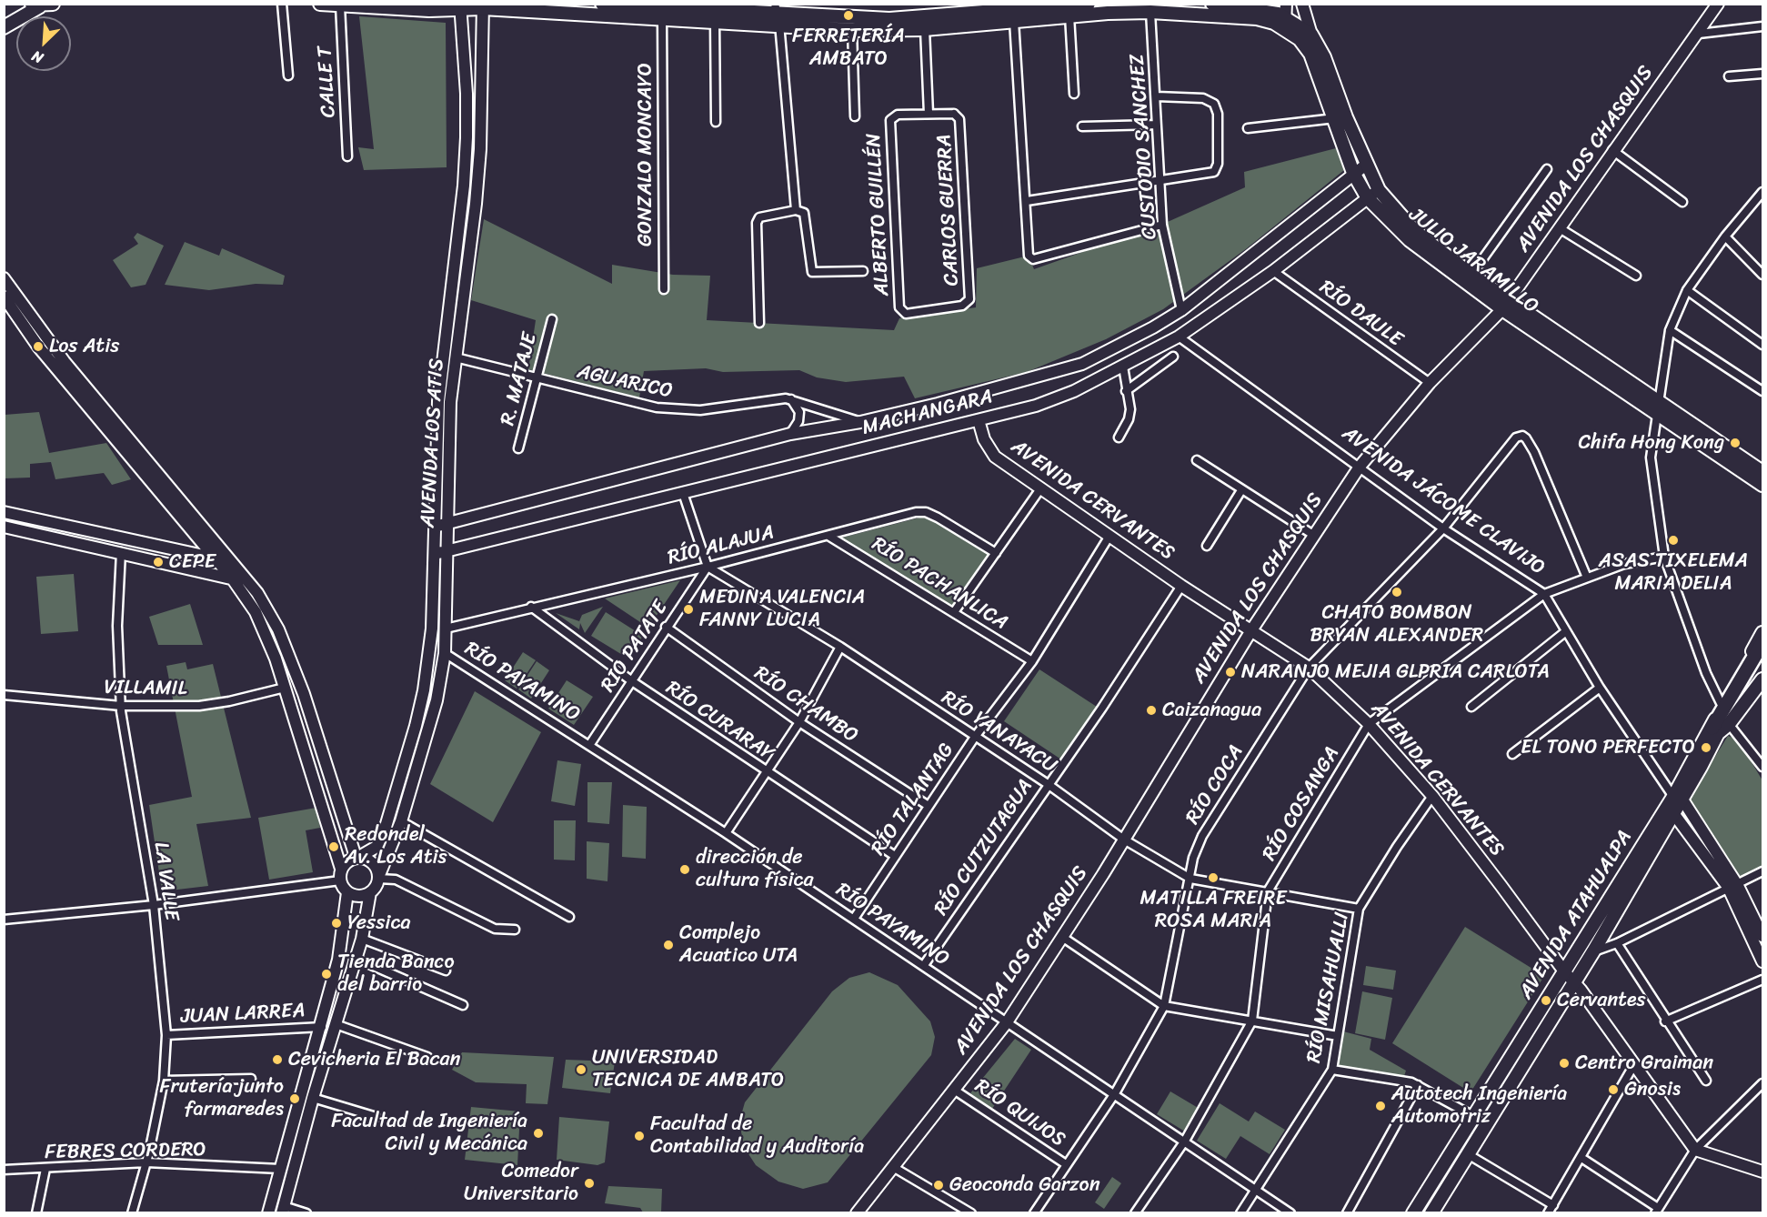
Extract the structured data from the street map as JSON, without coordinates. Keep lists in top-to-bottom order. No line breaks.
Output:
{"streets":{"main road":["JULIO JARAMILLO","AVENIDA ATAHUALPA"],"street":["CALLE T","CUSTODIO SANCHEZ","GONZALO MONCAYO","AVENIDA LOS CHASQUIS","CARLOS GUERRA","ALBERTO GUILLÉN","RÍO DAULE","R. MATAJE","AGUARICO","MACHANGARA","AVENIDA LOS ATIS","AVENIDA CERVANTES","AVENIDA JÁCOME CLAVIJO","RÍO ALAJUA","RÍO PACHANLICA","RIO PATATE","RÍO PAYAMINO","VILLAMIL","RÍO CHAMBO","RÍO CURARAY","RÍO YANAYACU","RÍO COCA","RÍO TALANTAG","RÍO COSANGA","RÍO CUTZUTAGUA","LA VALLE","RÍO MISAHUALLI","JUAN LARREA","RÍO QUIJOS","FEBRES CORDERO"]},"crossings":[["CALLE T","JULIO JARAMILLO"],["CUSTODIO SANCHEZ","JULIO JARAMILLO"],["CUSTODIO SANCHEZ","MACHANGARA"],["GONZALO MONCAYO","JULIO JARAMILLO"],["AVENIDA LOS CHASQUIS","JULIO JARAMILLO"],["AVENIDA LOS CHASQUIS","RÍO DAULE"],["AVENIDA LOS CHASQUIS","AVENIDA CERVANTES"],["AVENIDA LOS CHASQUIS","AVENIDA JÁCOME CLAVIJO"],["AVENIDA LOS CHASQUIS","RÍO PAYAMINO"],["AVENIDA LOS CHASQUIS","RÍO YANAYACU"],["AVENIDA LOS CHASQUIS","RÍO QUIJOS"],["CARLOS GUERRA","ALBERTO GUILLÉN"],["JULIO JARAMILLO","MACHANGARA"],["JULIO JARAMILLO","AVENIDA LOS ATIS"],["RÍO DAULE","MACHANGARA"],["R. MATAJE","AGUARICO"],["AGUARICO","MACHANGARA"],["AGUARICO","AVENIDA LOS ATIS"],["MACHANGARA","AVENIDA LOS ATIS"],["MACHANGARA","AVENIDA CERVANTES"],["MACHANGARA","AVENIDA JÁCOME CLAVIJO"],["AVENIDA LOS ATIS","RÍO ALAJUA"],["AVENIDA LOS ATIS","RÍO PAYAMINO"],["AVENIDA CERVANTES","RÍO COCA"],["AVENIDA CERVANTES","RÍO TALANTAG"],["AVENIDA CERVANTES","RÍO COSANGA"],["AVENIDA CERVANTES","RÍO CUTZUTAGUA"],["AVENIDA CERVANTES","AVENIDA ATAHUALPA"],["AVENIDA CERVANTES","RÍO MISAHUALLI"],["AVENIDA JÁCOME CLAVIJO","RÍO COCA"],["AVENIDA JÁCOME CLAVIJO","RÍO COSANGA"],["AVENIDA JÁCOME CLAVIJO","AVENIDA ATAHUALPA"],["RÍO ALAJUA","RÍO PACHANLICA"],["RÍO ALAJUA","RIO PATATE"],["RÍO ALAJUA","RÍO CURARAY"],["RÍO ALAJUA","RÍO YANAYACU"],["RÍO PACHANLICA","RÍO TALANTAG"],["RIO PATATE","RÍO PAYAMINO"],["RIO PATATE","RÍO CHAMBO"],["RIO PATATE","RÍO CURARAY"],["RIO PATATE","RÍO YANAYACU"],["RÍO PAYAMINO","RÍO COCA"],["RÍO PAYAMINO","RÍO TALANTAG"],["RÍO PAYAMINO","RÍO COSANGA"],["RÍO PAYAMINO","RÍO CUTZUTAGUA"],["RÍO PAYAMINO","RÍO MISAHUALLI"],["VILLAMIL","LA VALLE"],["RÍO CHAMBO","RÍO TALANTAG"],["RÍO CURARAY","RÍO TALANTAG"],["RÍO YANAYACU","RÍO COCA"],["RÍO YANAYACU","RÍO TALANTAG"],["RÍO YANAYACU","RÍO COSANGA"],["RÍO YANAYACU","RÍO CUTZUTAGUA"],["RÍO YANAYACU","RÍO MISAHUALLI"],["RÍO COCA","RÍO COSANGA"],["RÍO COCA","RÍO QUIJOS"],["LA VALLE","JUAN LARREA"],["LA VALLE","FEBRES CORDERO"]],"places":["FERRETERÍA AMBATO","Los Atis","Chifa Hong Kong","ASAS TIXELEMA MARIA DELIA","CEPE","CHATO BOMBON BRYAN ALEXANDER","MEDINA VALENCIA FANNY LUCIA","NARANJO MEJIA GLPRIA CARLOTA","Caizanagua","EL TONO PERFECTO","Redondel Av. Los Atis","dirección de cultura física","MATILLA FREIRE ROSA MARIA","Yessica","Complejo Acuatico UTA","Tienda Banco del barrio","Cervantes","Cevicheria El Bacan","Centro Graiman","UNIVERSIDAD TECNICA DE AMBATO","Gnosis","Frutería junto farmaredes","Autotech Ingeniería Automotriz","Facultad de Ingeniería Civil y Mecánica","Facultad de Contabilidad y Auditoría","Comedor Universitario","Geoconda Garzon"],"north":"bottom left"}
